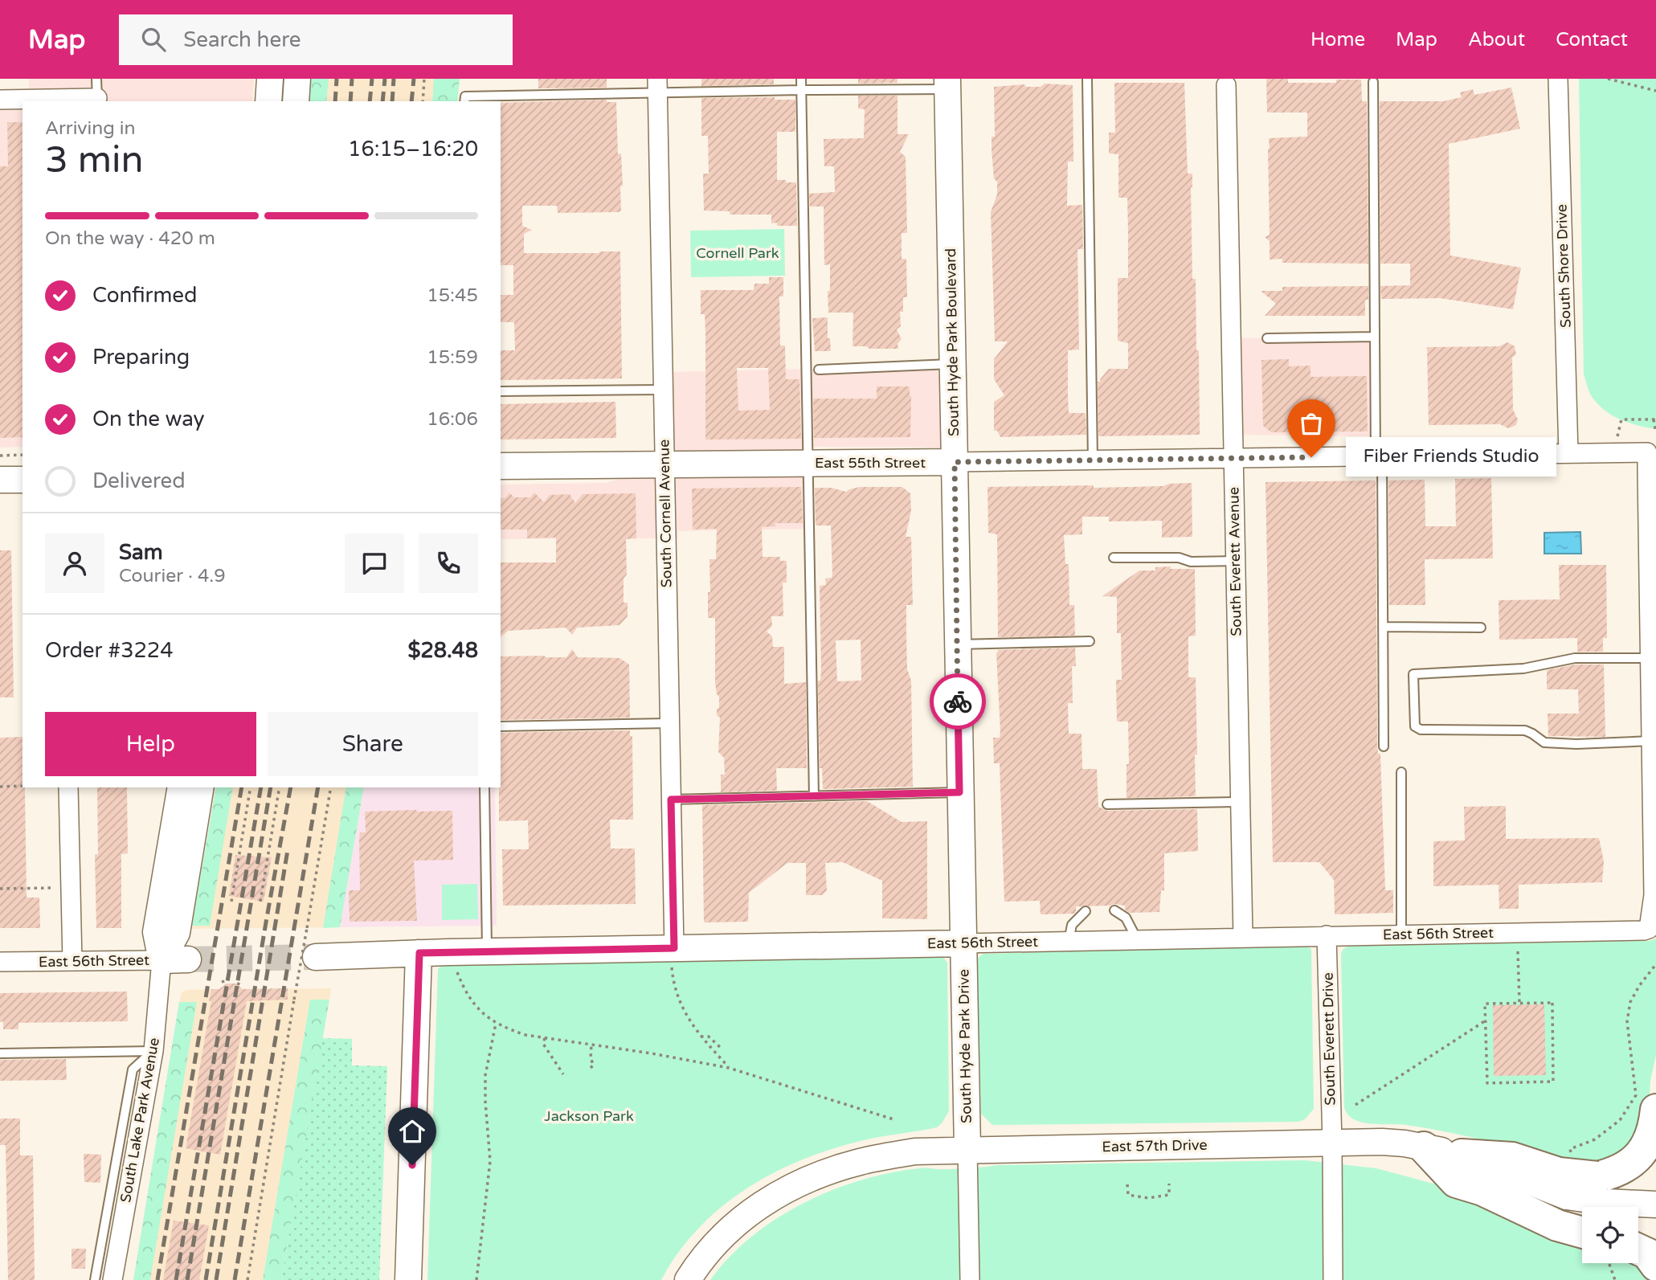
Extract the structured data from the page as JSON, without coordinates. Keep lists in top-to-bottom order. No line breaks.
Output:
{"streets":{"main road":["South Hyde Park Boulevard","East 55th Street","East 56th Street","South Hyde Park Drive","South Lake Park Avenue","East 57th Drive"],"street":["South Shore Drive","South Cornell Avenue","South Everett Avenue","South Everett Drive"]},"crossings":[["South Shore Drive","East 55th Street"],["South Hyde Park Boulevard","East 55th Street"],["South Hyde Park Boulevard","East 56th Street"],["South Hyde Park Boulevard","South Hyde Park Drive"],["East 55th Street","South Cornell Avenue"],["East 55th Street","South Everett Avenue"],["South Cornell Avenue","East 56th Street"],["South Everett Avenue","East 56th Street"],["East 56th Street","South Everett Drive"],["East 56th Street","South Hyde Park Drive"],["East 56th Street","South Lake Park Avenue"],["South Everett Drive","East 57th Drive"],["South Hyde Park Drive","East 57th Drive"]],"parks":["Cornell Park","Jackson Park"],"places":["Fiber Friends Studio"],"page":{"header":"Map","search":"Search here","nav":["Home","Map","About","Contact"],"heading":["3 min","Arriving in","16:15–16:20"],"panel":["Sam","Courier · 4.9","Order #3224","$28.48"],"bar":"On the way · 420 m","list":[["Confirmed","15:45"],["Preparing","15:59"],["On the way","16:06"],"Delivered"],"bubble":"Fiber Friends Studio","buttons":["Help","Share"]}}
